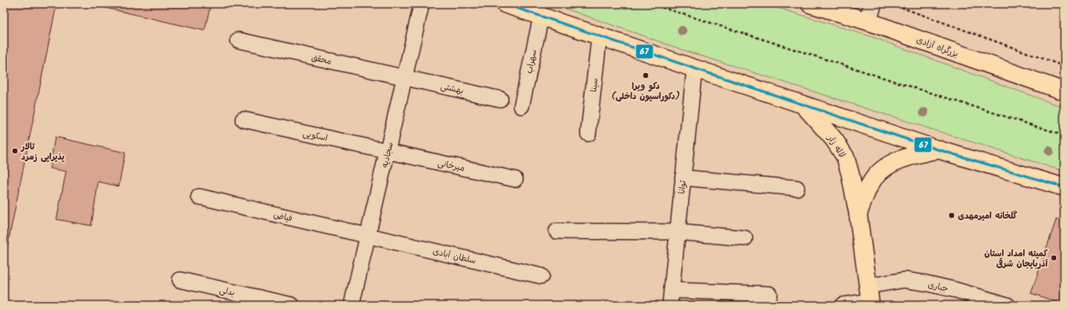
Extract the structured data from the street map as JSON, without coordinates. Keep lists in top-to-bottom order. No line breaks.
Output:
{"streets":{"main road":["بزرگراه آزادی","لاله زار"],"street":["محقق","سهراب","سینا","بهشتی","اسکویی","سجادیه","میرخانی","توانا","فیاض","سلطان آبادی","جباری","بدلی"]},"crossings":[["محقق","بهشتی"],["محقق","سجادیه"],["بهشتی","سجادیه"],["اسکویی","سجادیه"],["اسکویی","میرخانی"],["لاله زار","جباری"],["سجادیه","میرخانی"],["سجادیه","فیاض"],["سجادیه","سلطان آبادی"],["فیاض","سلطان آبادی"]],"places":["دکو ویرا (دکوراسیون داخلی)","تالار پذیرایی زمرد","گلخانه امیرمهدی","کمیته امداد استان آذربایجان شرقی"],"lines":["transit line 67"]}
